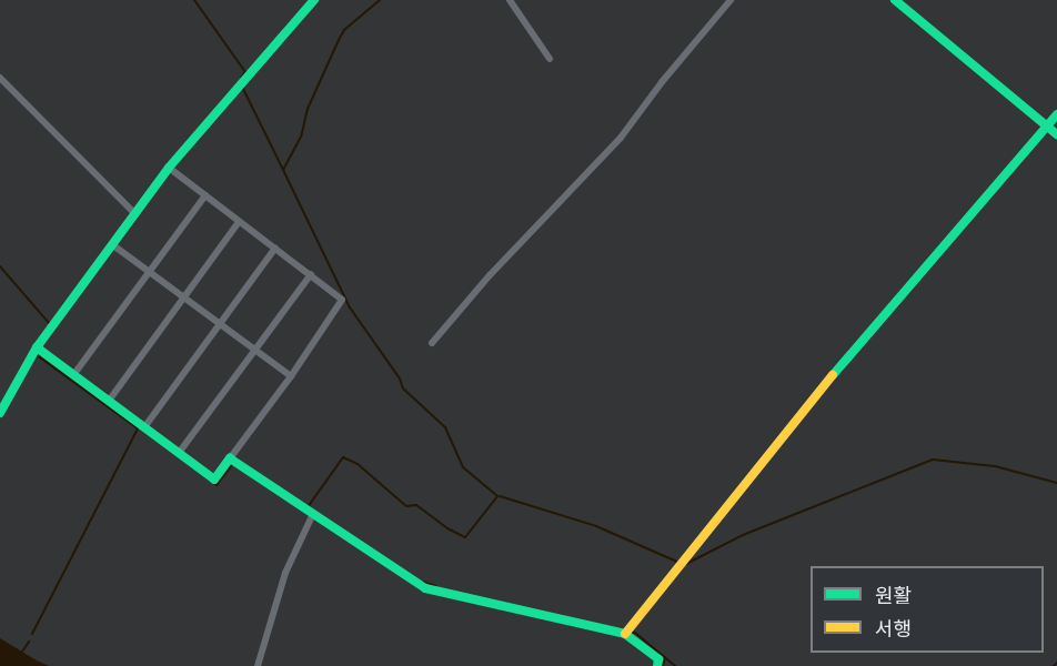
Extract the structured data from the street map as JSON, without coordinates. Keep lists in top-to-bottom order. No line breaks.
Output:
{"legend":["원활","서행"]}
